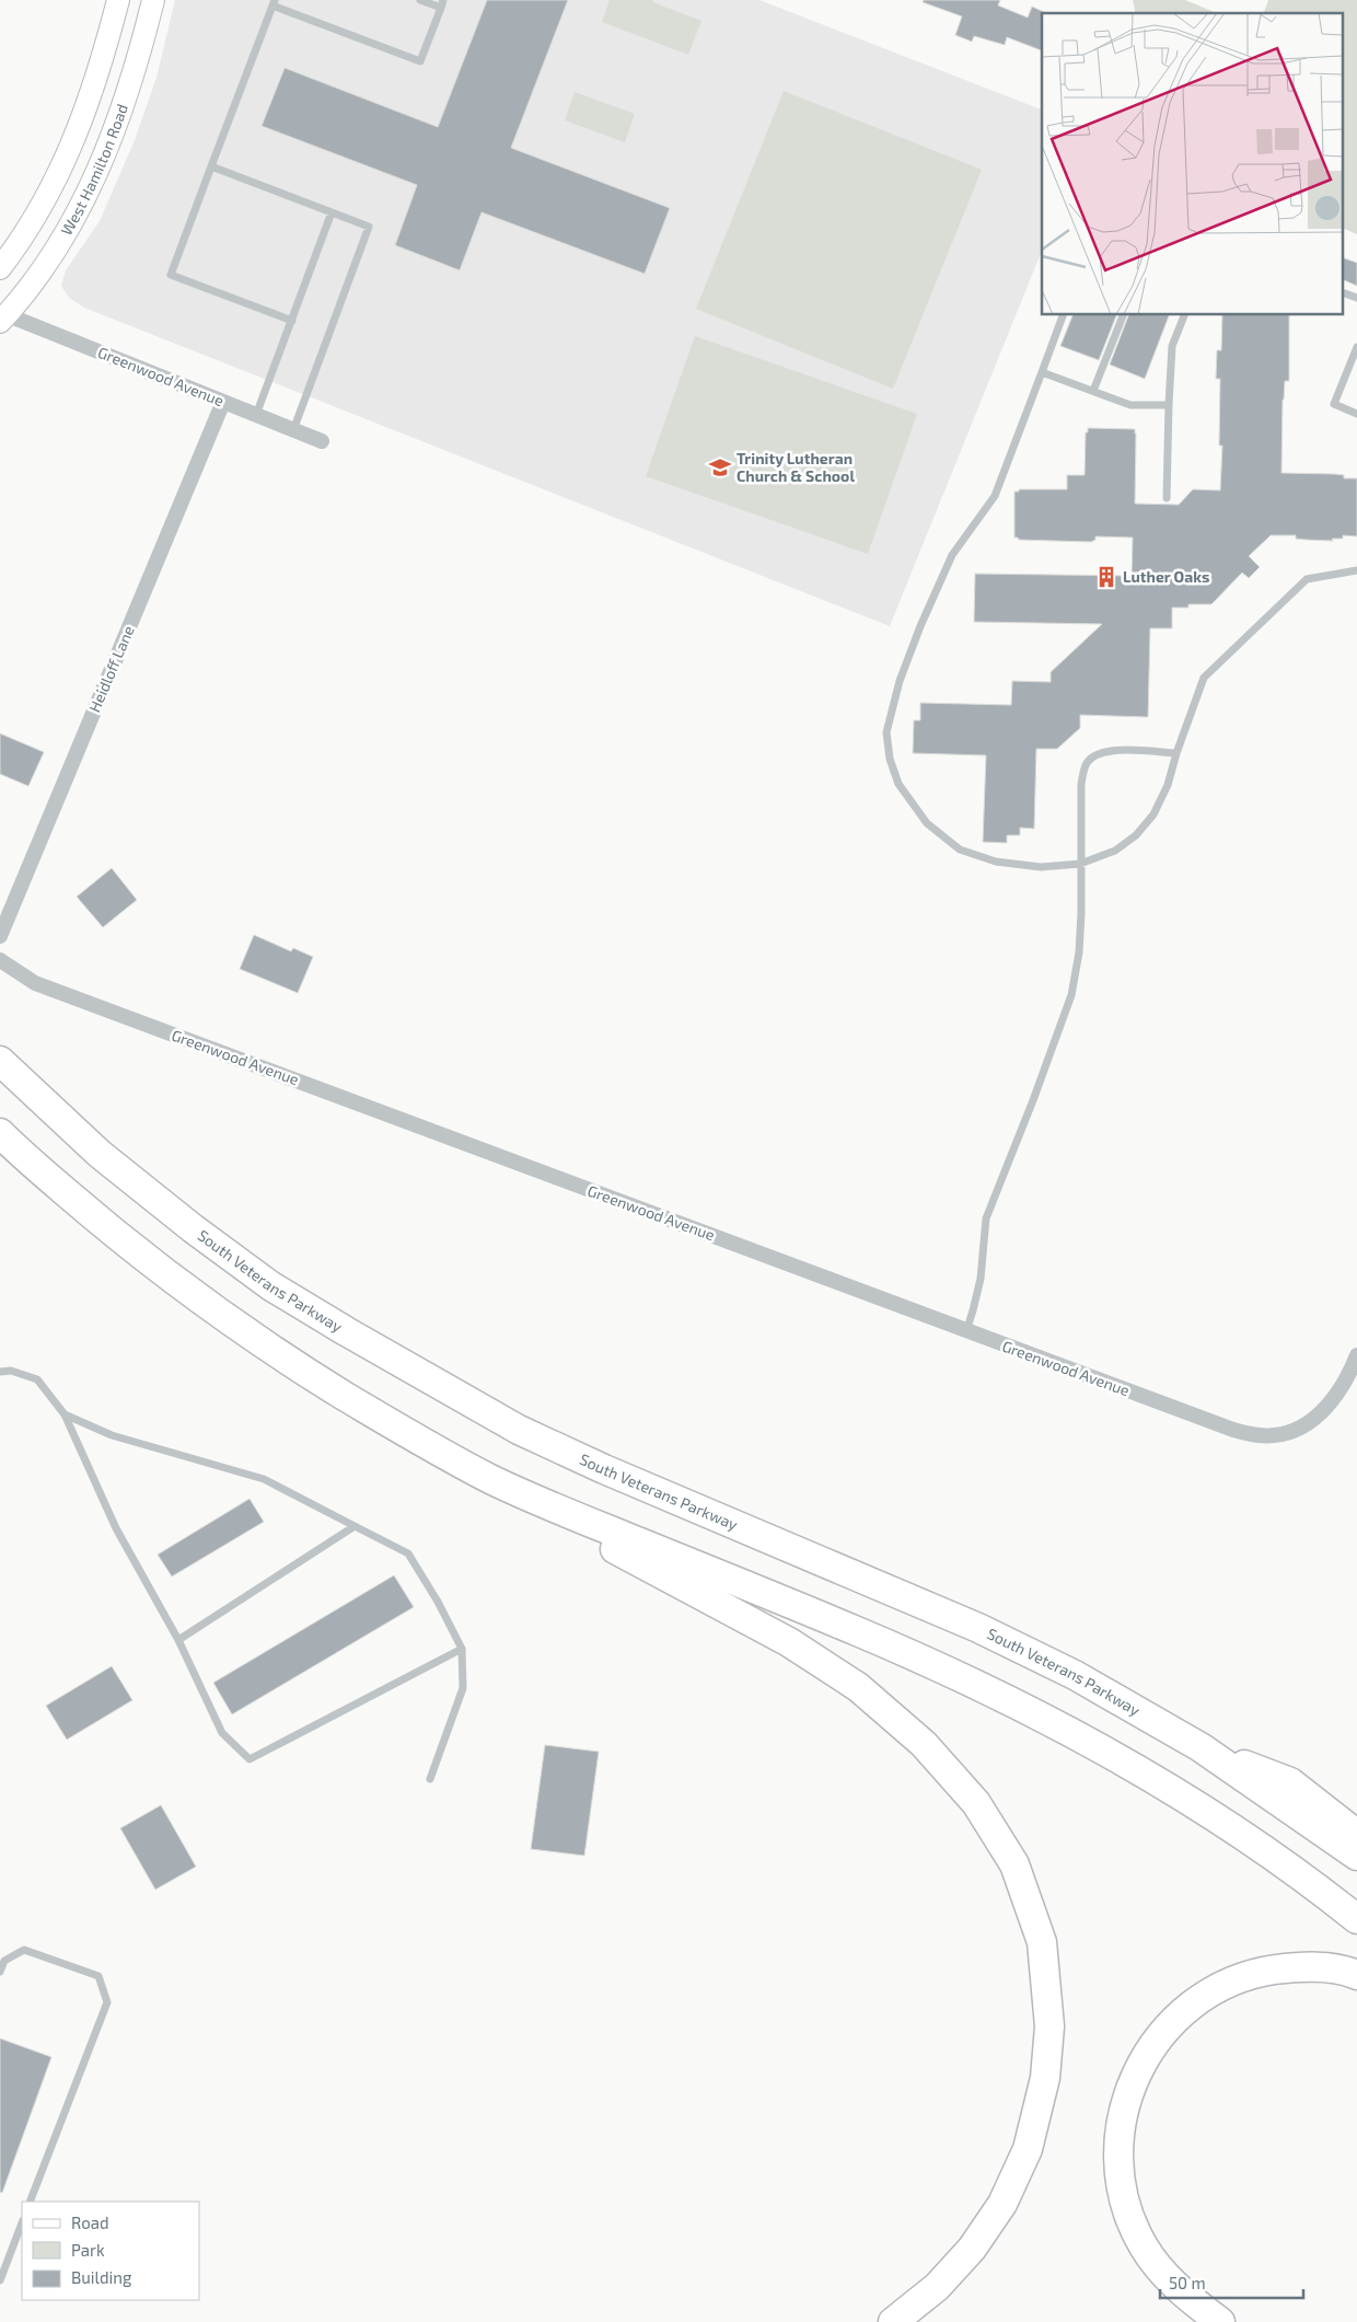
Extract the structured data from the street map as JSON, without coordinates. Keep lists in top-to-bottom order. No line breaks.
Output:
{"streets":{"highway":["South Veterans Parkway"],"main road":["West Hamilton Road"],"street":["Greenwood Avenue","Heidloff Lane"]},"crossings":[["West Hamilton Road","Greenwood Avenue"],["Greenwood Avenue","Heidloff Lane"]],"places":{"school or university":["Trinity Lutheran Church & School"],"building":["Luther Oaks"]},"legend":["Road","Park","Building"],"scale_bar":"50 m"}
